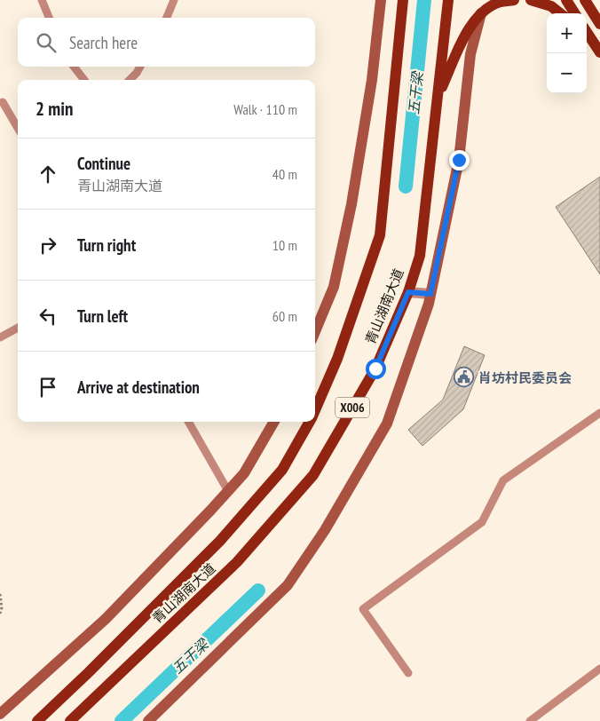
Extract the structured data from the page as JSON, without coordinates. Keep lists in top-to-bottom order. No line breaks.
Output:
{"streets":{"main road":["青山湖南大道","X006"]},"water":["五干梁"],"places":{"public building":["肖坊村民委员会"]},"page":{"map_buttons":["+","−"],"search":"Search here","heading":["2 min","Walk · 110 m"],"list":[["Continue","青山湖南大道","40 m"],["Turn right","10 m"],["Turn left","60 m"],"Arrive at destination"]}}
